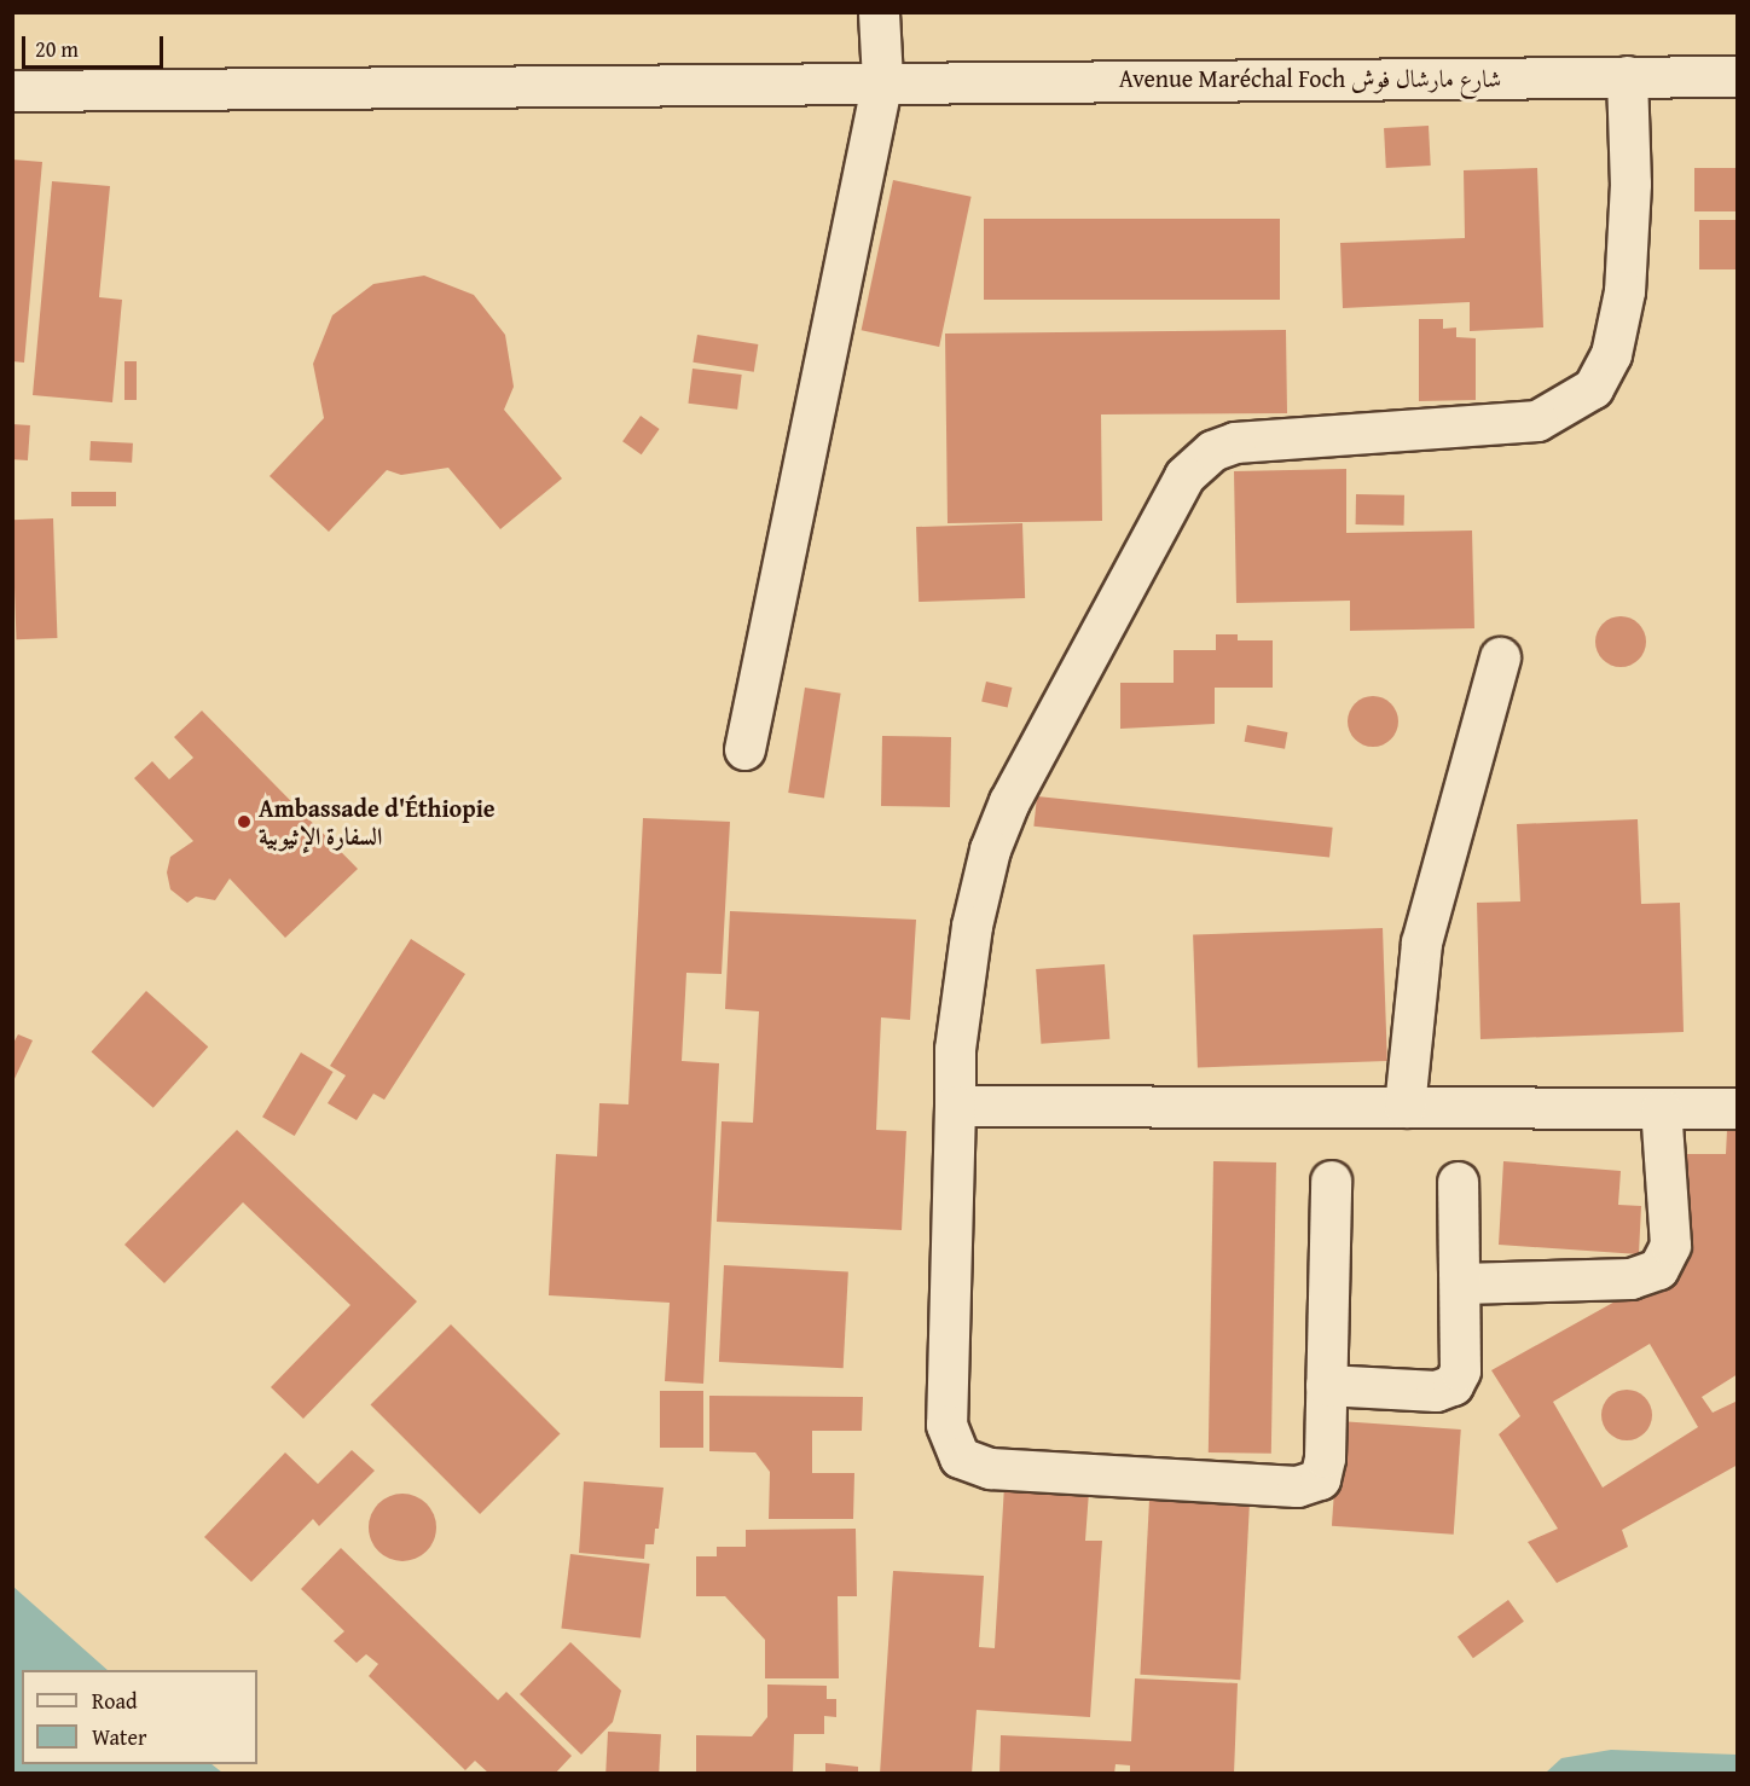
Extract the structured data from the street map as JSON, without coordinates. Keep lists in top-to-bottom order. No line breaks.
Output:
{"streets":{"street":["Avenue Maréchal Foch شارع مارشال فوش"]},"places":["Ambassade d'Éthiopie السفارة الإثيوبية"],"legend":["Road","Water"],"scale_bar":"20 m"}
